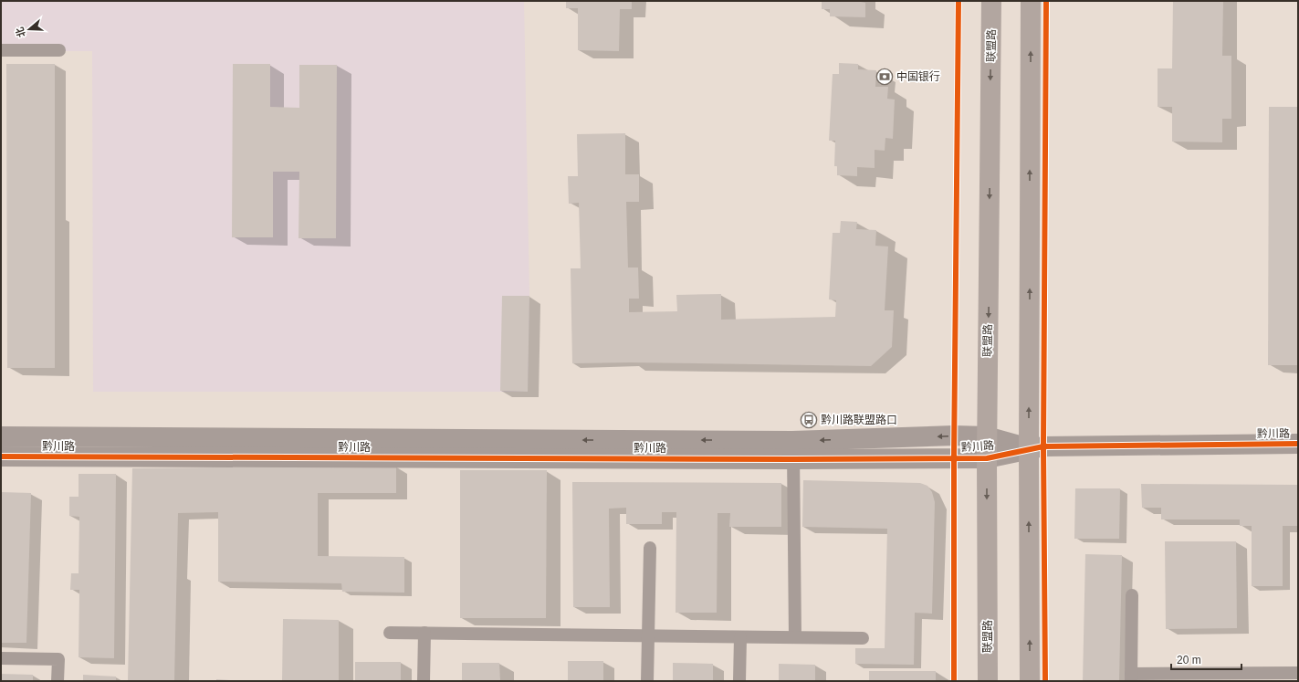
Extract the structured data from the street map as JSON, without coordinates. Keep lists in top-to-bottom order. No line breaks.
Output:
{"streets":{"main road":["联盟路"],"street":["黔川路"]},"crossings":[["联盟路","黔川路"]],"places":{"bank":["中国银行"],"bus stop":["黔川路联盟路口"]},"scale_bar":"20 m","north":"left"}
